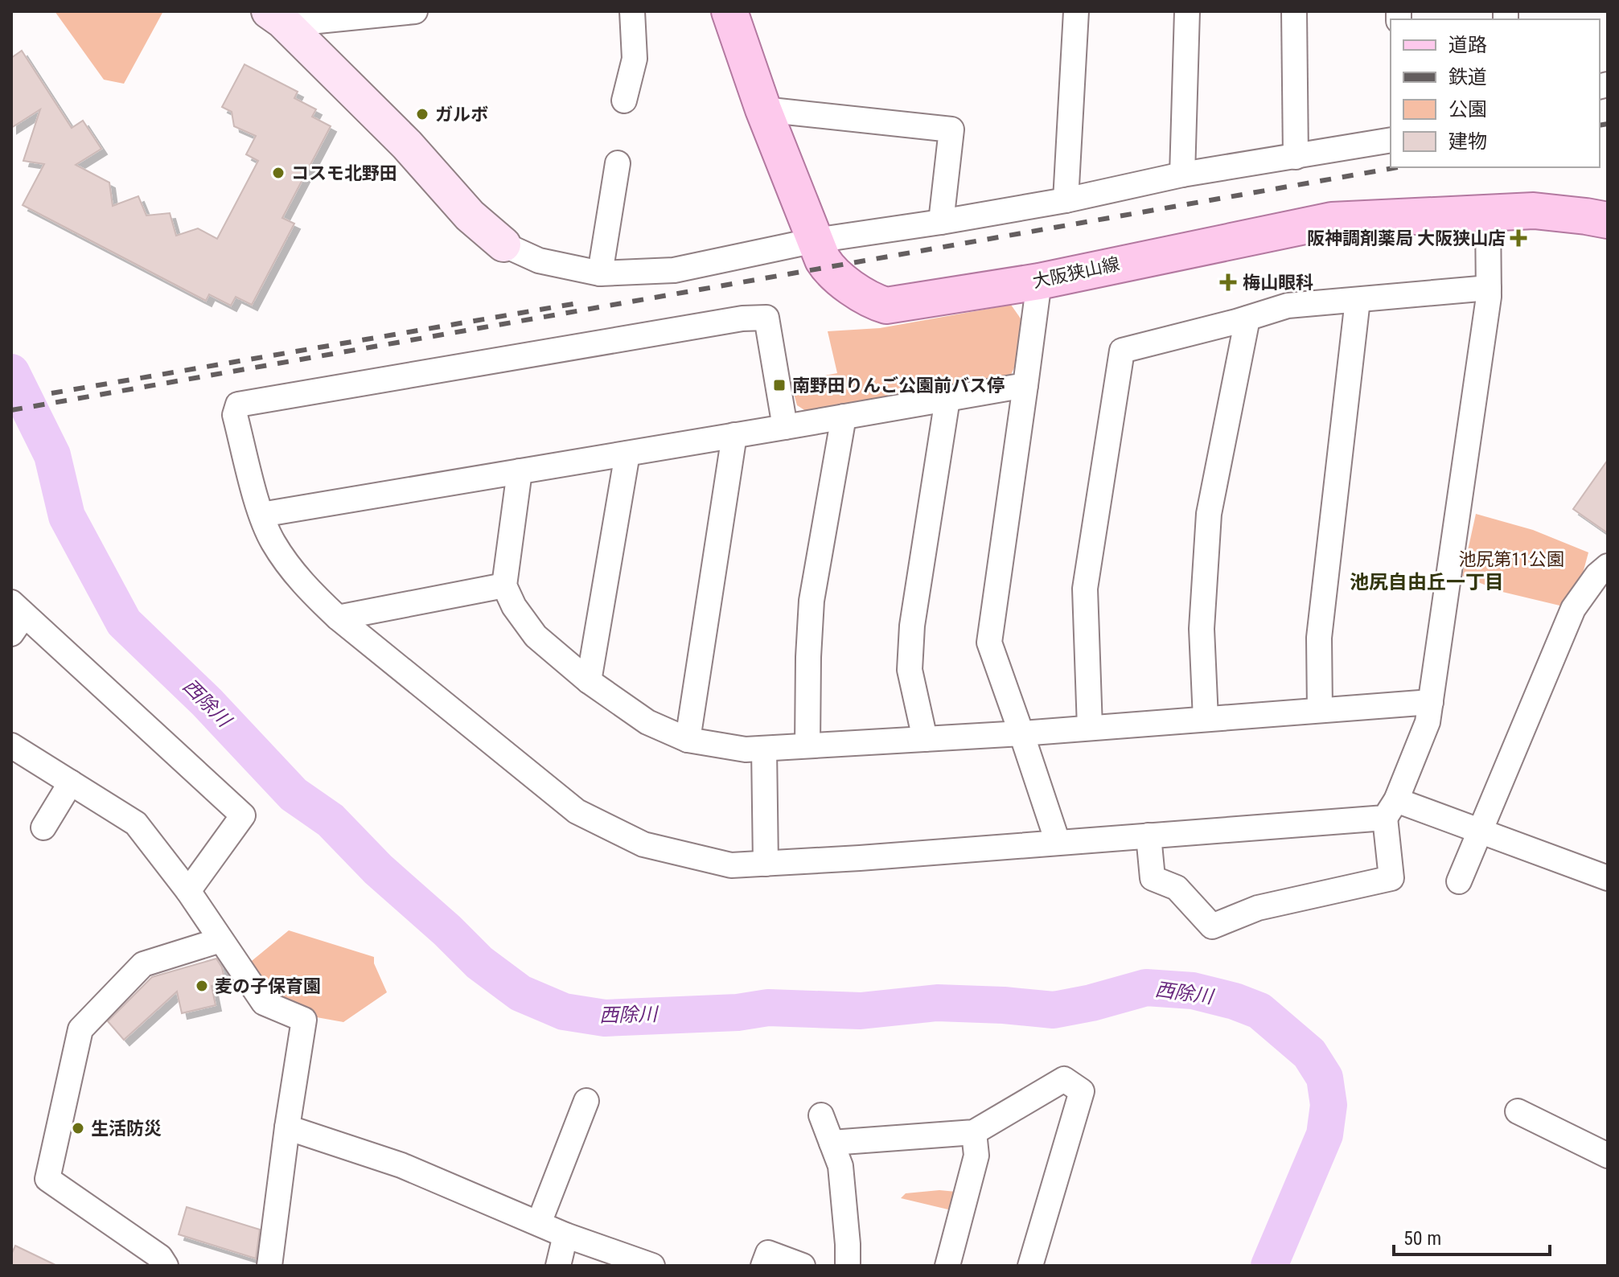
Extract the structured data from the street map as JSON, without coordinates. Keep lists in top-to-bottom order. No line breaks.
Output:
{"streets":{"main road":["大阪狭山線"]},"districts":["池尻自由丘一丁目"],"water":["西除川"],"parks":["池尻第11公園"],"places":{"other":["ガルボ","コスモ北野田","麦の子保育園","生活防災"],"health":["阪神調剤薬局 大阪狭山店","梅山眼科"],"transit":["南野田りんご公園前バス停"]},"legend":["道路","鉄道","公園","建物"],"scale_bar":"50 m"}
